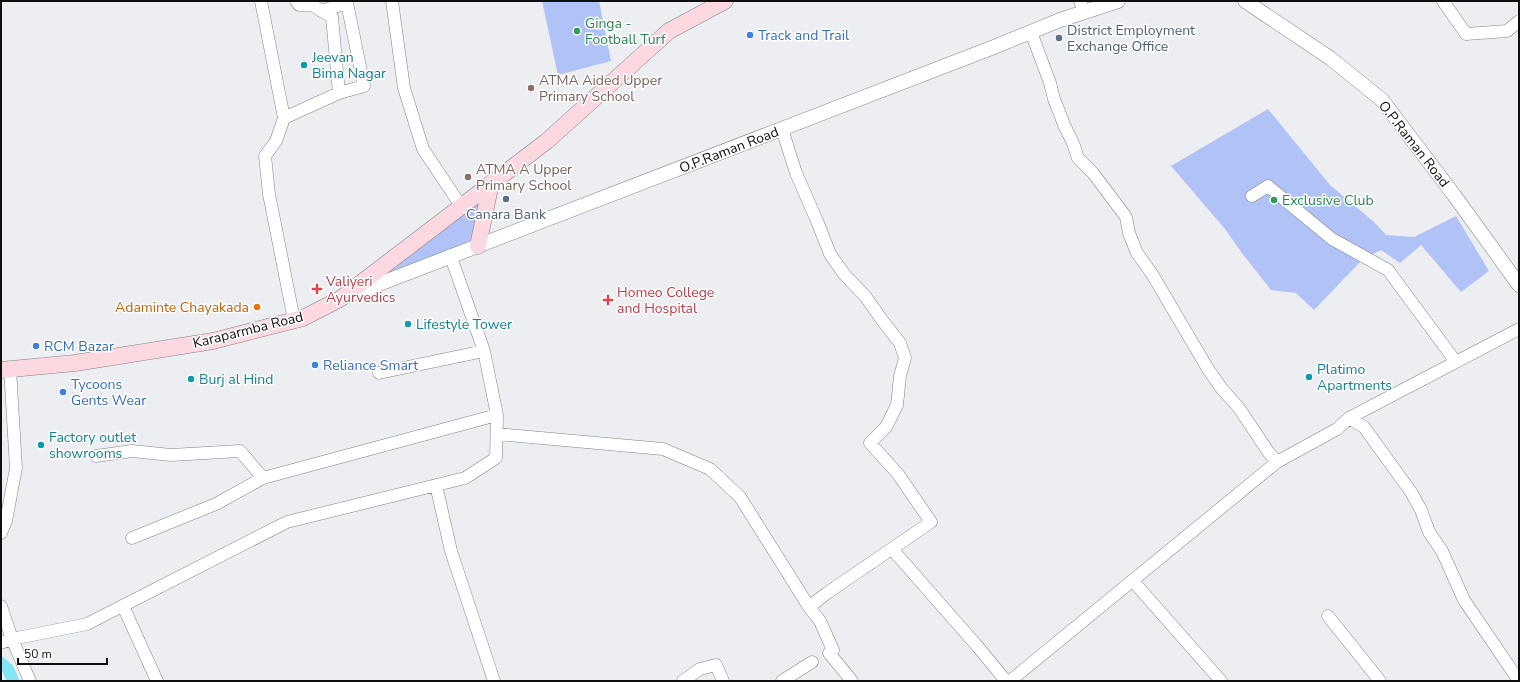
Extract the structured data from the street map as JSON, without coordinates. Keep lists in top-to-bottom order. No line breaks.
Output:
{"streets":{"main road":["Karaparmba Road"],"street":["O.P.Raman Road"]},"crossings":[["O.P.Raman Road","Karaparmba Road"]],"places":{"other":["Ginga - Football Turf","Track and Trail","District Employment Exchange Office","Jeevan Bima Nagar","ATMA Aided Upper Primary School","ATMA A Upper Primary School","Canara Bank","Exclusive Club","Adaminte Chayakada","Lifestyle Tower","RCM Bazar","Reliance Smart","Platimo Apartments","Burj al Hind","Tycoons Gents Wear","Factory outlet showrooms"],"health":["Valiyeri Ayurvedics","Homeo College and Hospital"]},"scale_bar":"50 m"}
